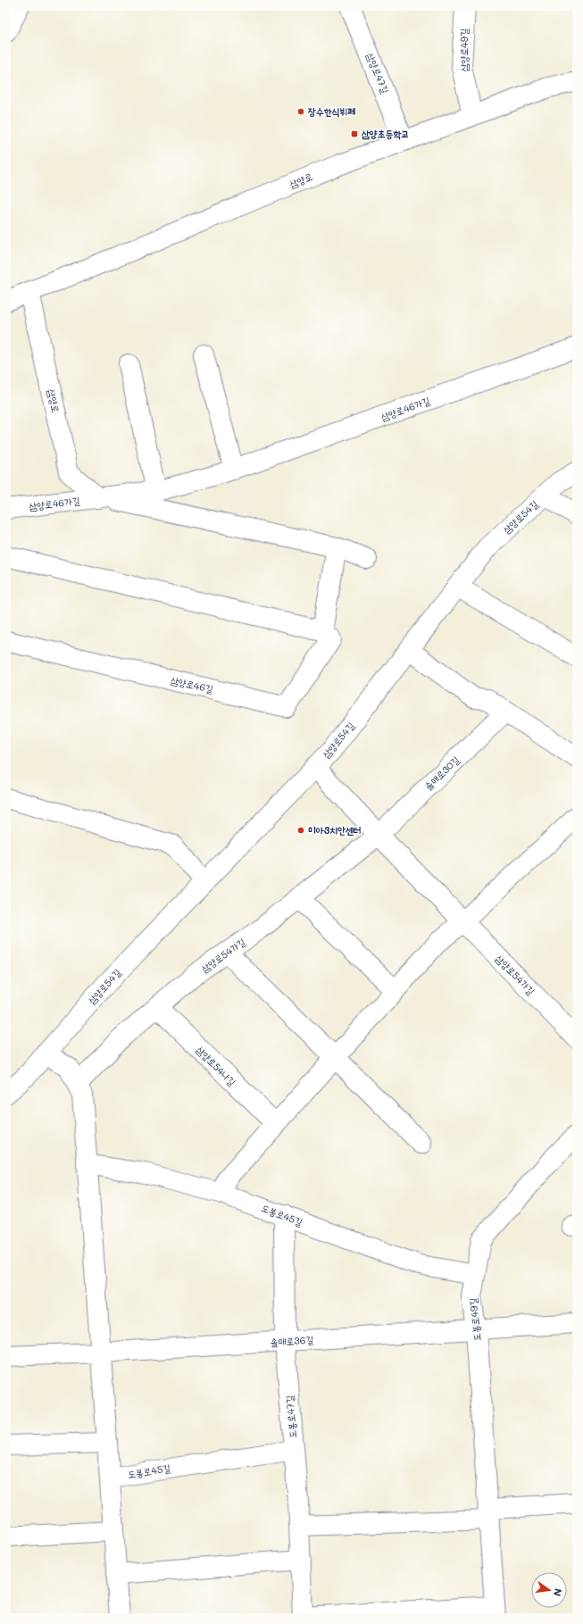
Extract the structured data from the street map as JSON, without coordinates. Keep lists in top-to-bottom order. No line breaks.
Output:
{"streets":{"street":["삼양로49길","삼양로47길","삼양로","삼양로46가길","삼양로54길","삼양로46길","솔매로30길","삼양로54가길","삼양로54나길","도봉로45길","도봉로49길","솔매로36길","도봉로47길"]},"crossings":[["삼양로49길","삼양로"],["삼양로47길","삼양로"],["삼양로","삼양로46가길"],["삼양로54길","삼양로54가길"],["솔매로30길","삼양로54가길"],["삼양로54가길","삼양로54나길"],["도봉로45길","도봉로49길"],["도봉로45길","도봉로47길"],["도봉로49길","솔매로36길"],["도봉로49길","도봉로47길"],["솔매로36길","도봉로47길"]],"places":{"other":["장수한식뷔페","미아3치안센터"],"transit":["삼양초등학교"]},"north":"right"}
